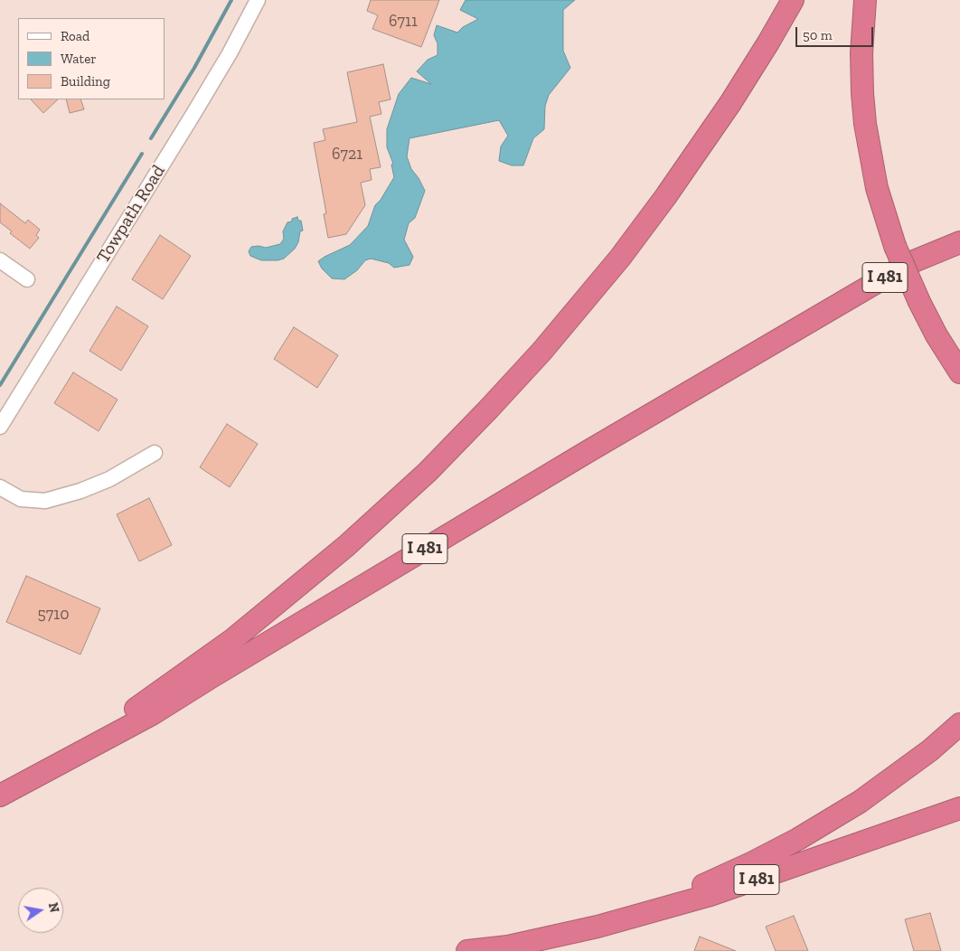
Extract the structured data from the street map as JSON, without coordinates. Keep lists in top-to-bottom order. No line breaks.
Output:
{"streets":{"highway":["I 481"],"street":["Towpath Road"]},"house_numbers":["6711","6721","5710"],"legend":["Road","Water","Building"],"scale_bar":"50 m","north":"right"}
